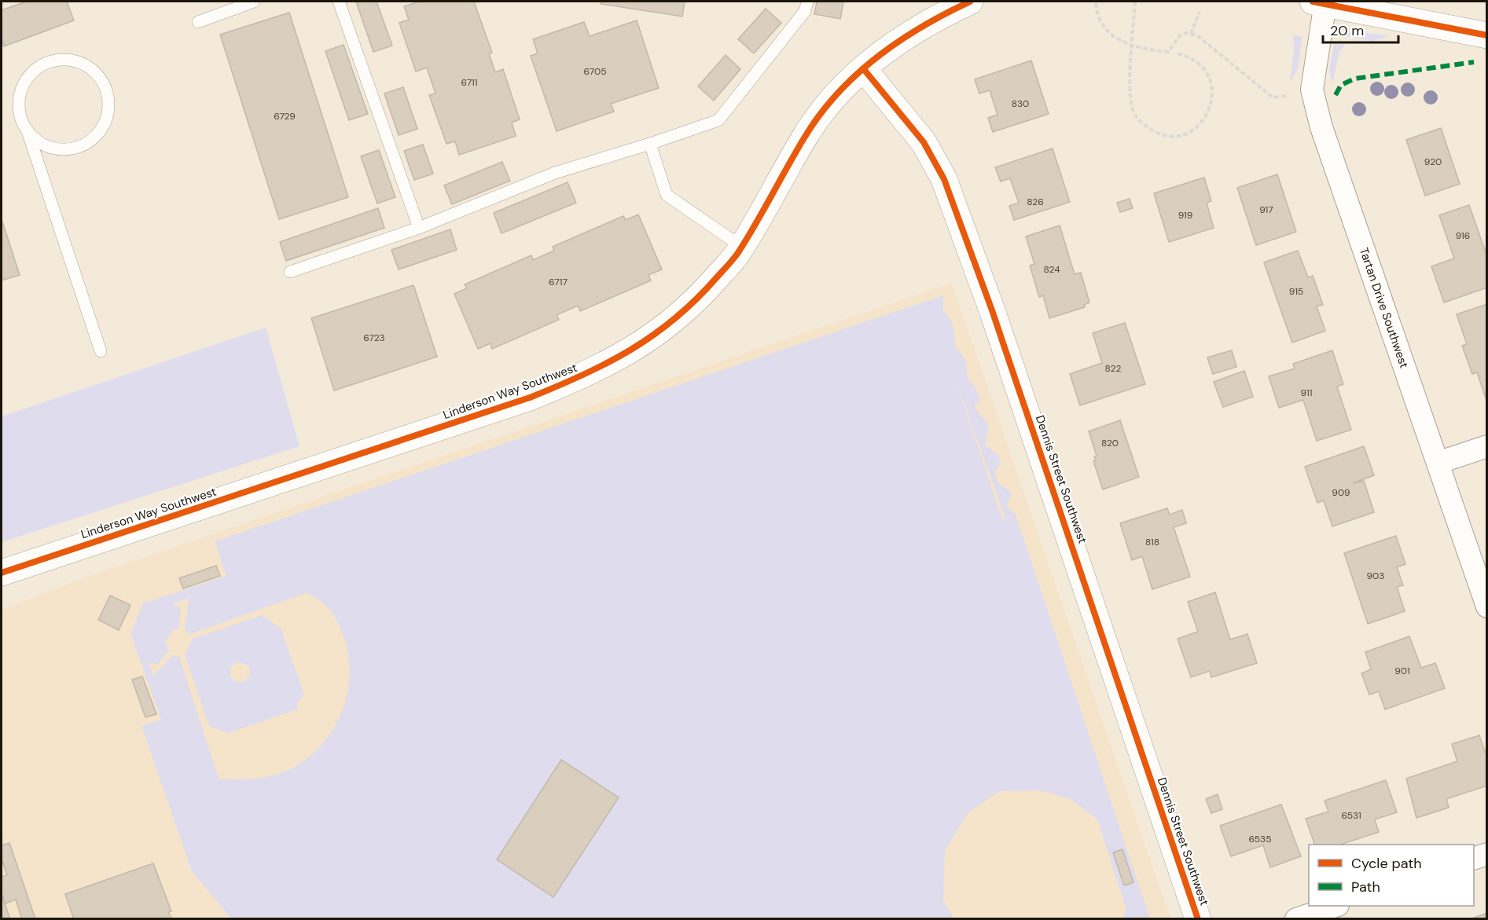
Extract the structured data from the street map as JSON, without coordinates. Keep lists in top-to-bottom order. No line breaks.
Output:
{"streets":{"street":["Tartan Drive Southwest","Linderson Way Southwest","Dennis Street Southwest"]},"crossings":[["Linderson Way Southwest","Dennis Street Southwest"]],"house_numbers":["6705","6711","830","6729","920","826","917","919","916","824","6717","915","6723","822","911","820","909","818","903","901","6531","6535"],"legend":["Cycle path","Path"],"scale_bar":"20 m"}
